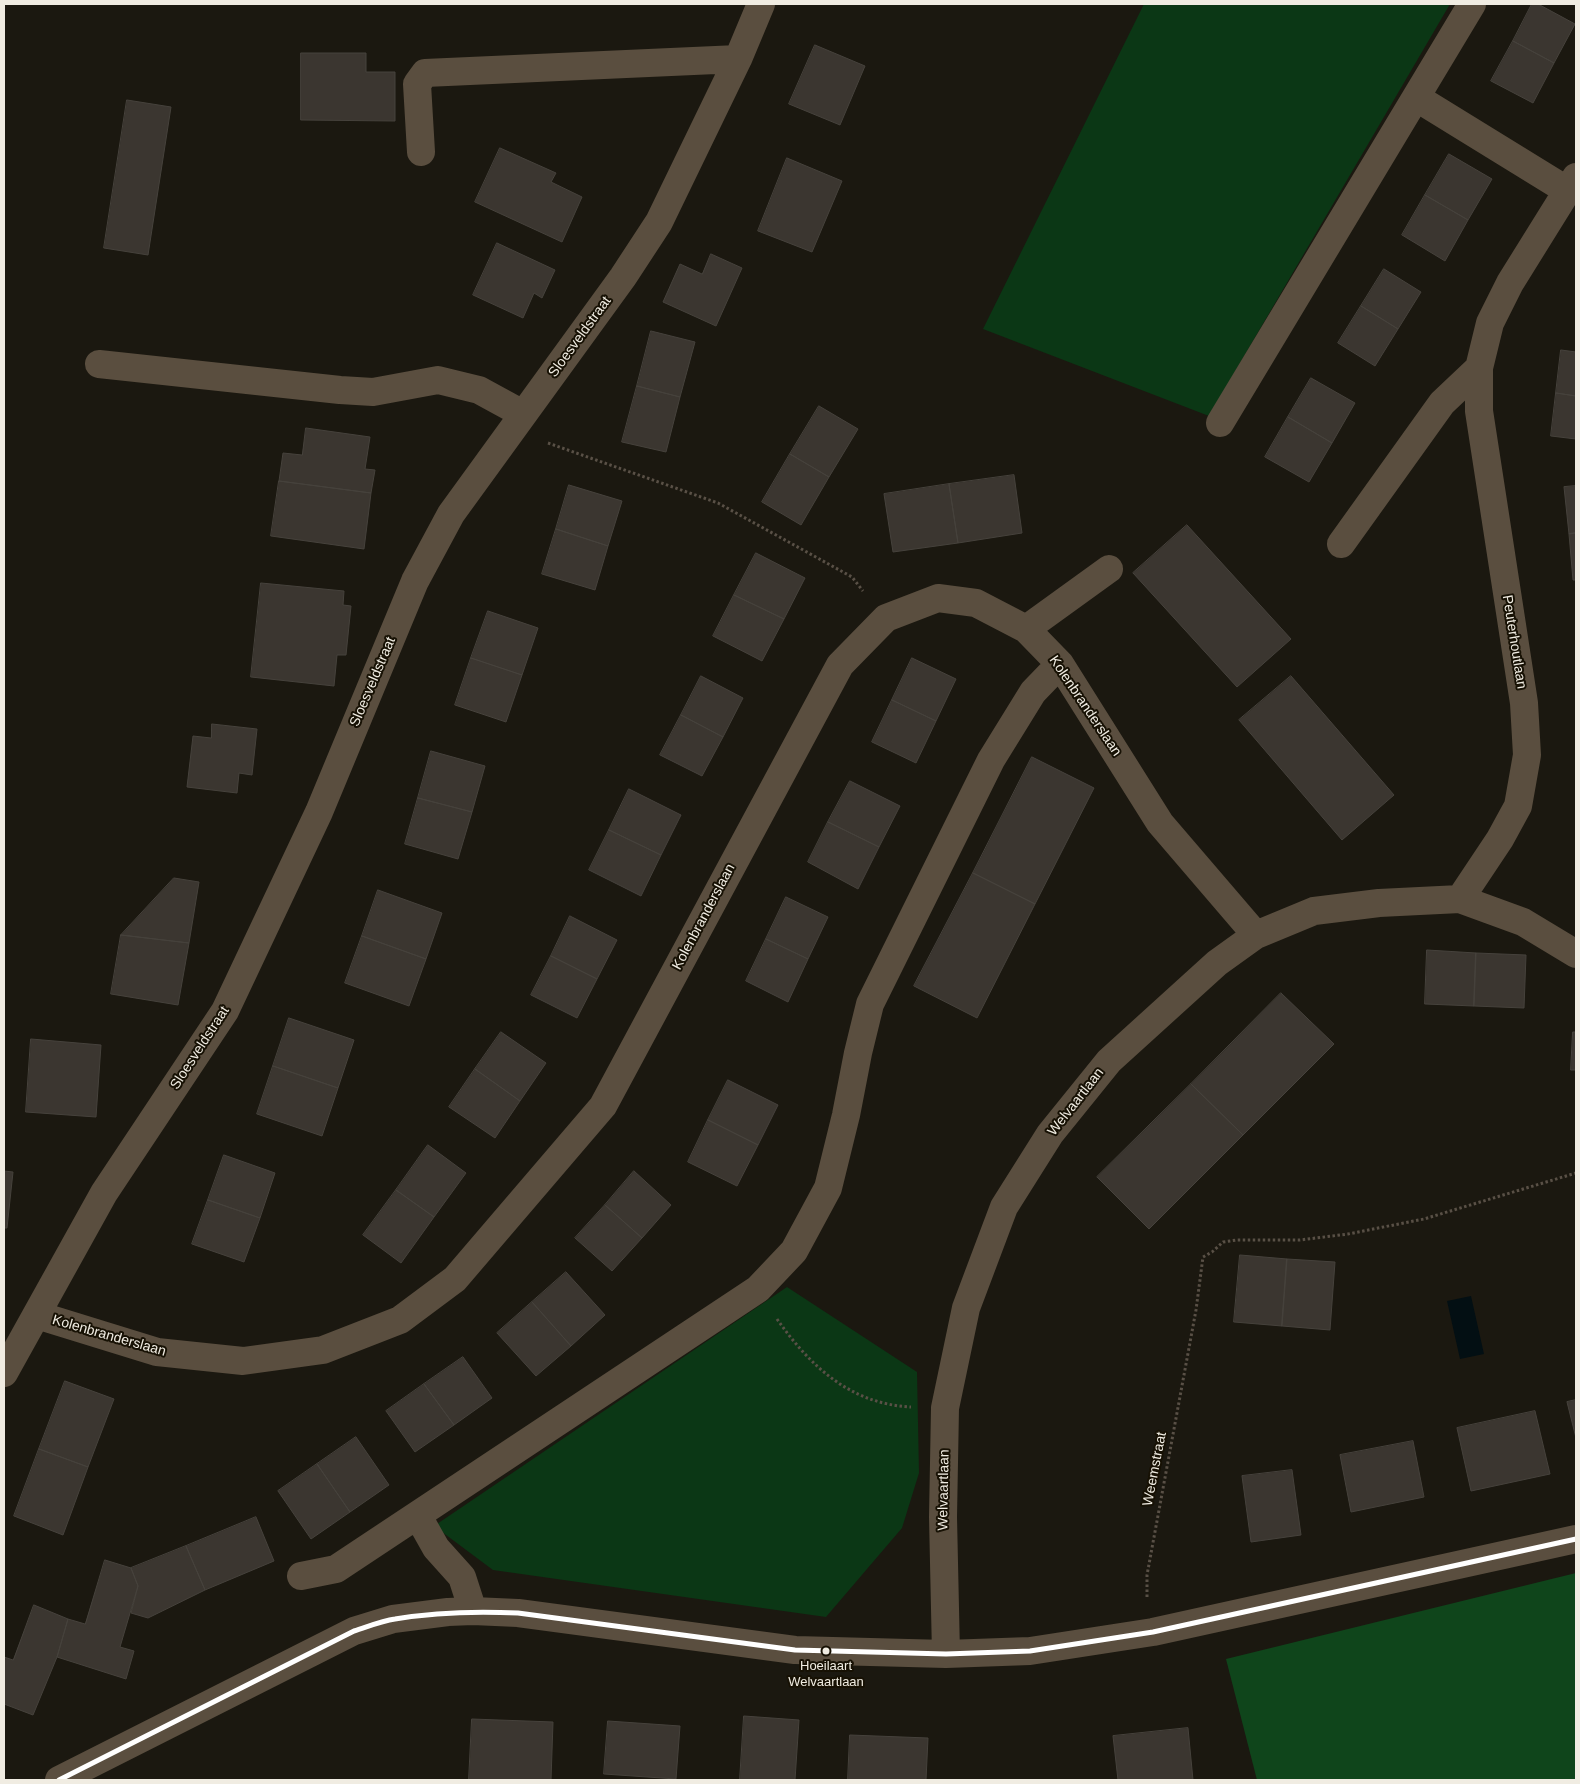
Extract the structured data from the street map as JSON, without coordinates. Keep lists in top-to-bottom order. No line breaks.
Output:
{"streets":{"street":["Sloesveldstraat","Peuterhoutlaan","Kolenbranderslaan","Welvaartlaan"],"path":["Weemstraat"]},"crossings":[["Sloesveldstraat","Kolenbranderslaan"],["Peuterhoutlaan","Welvaartlaan"],["Kolenbranderslaan","Welvaartlaan"]],"places":["Hoeilaart Welvaartlaan"]}
